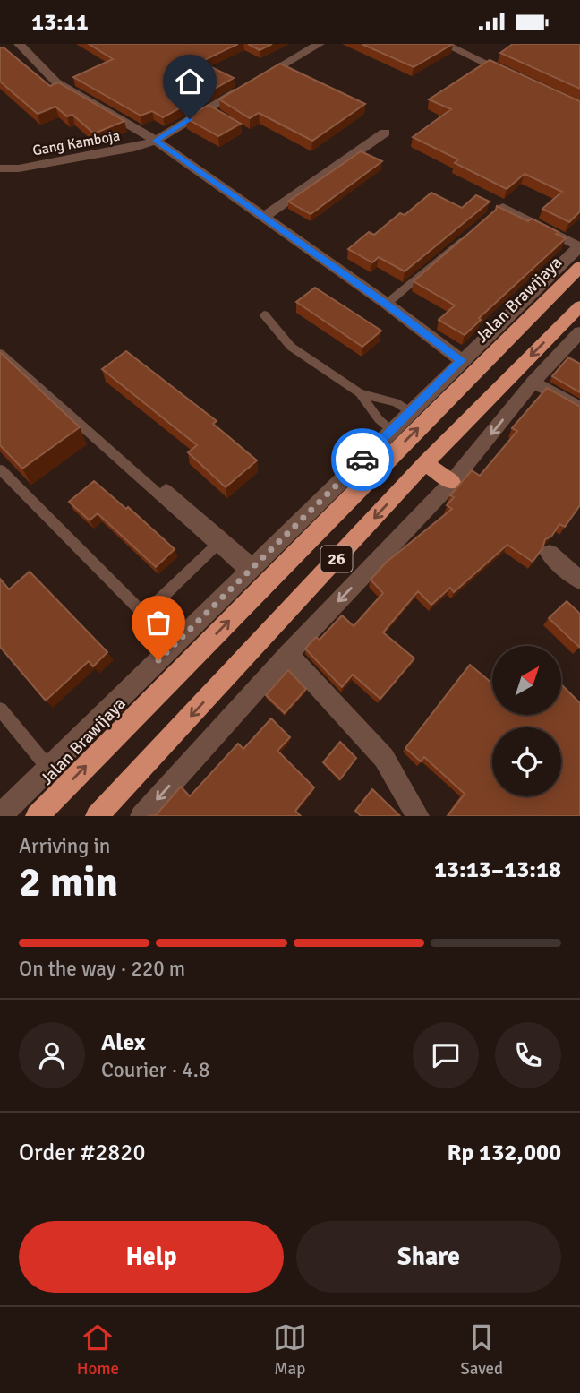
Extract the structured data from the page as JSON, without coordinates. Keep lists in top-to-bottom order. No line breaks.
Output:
{"streets":{"highway":["Jalan Brawijaya","26"],"street":["Gang Kamboja"]},"north":"top right","page":{"status":"13:11","heading":["2 min","Arriving in","13:13–13:18"],"panel":["Alex","Courier · 4.8","Order #2820","Rp 132,000"],"bar":"On the way · 220 m","buttons":["Help","Share"],"tabs":["Home","Map","Saved"]}}
